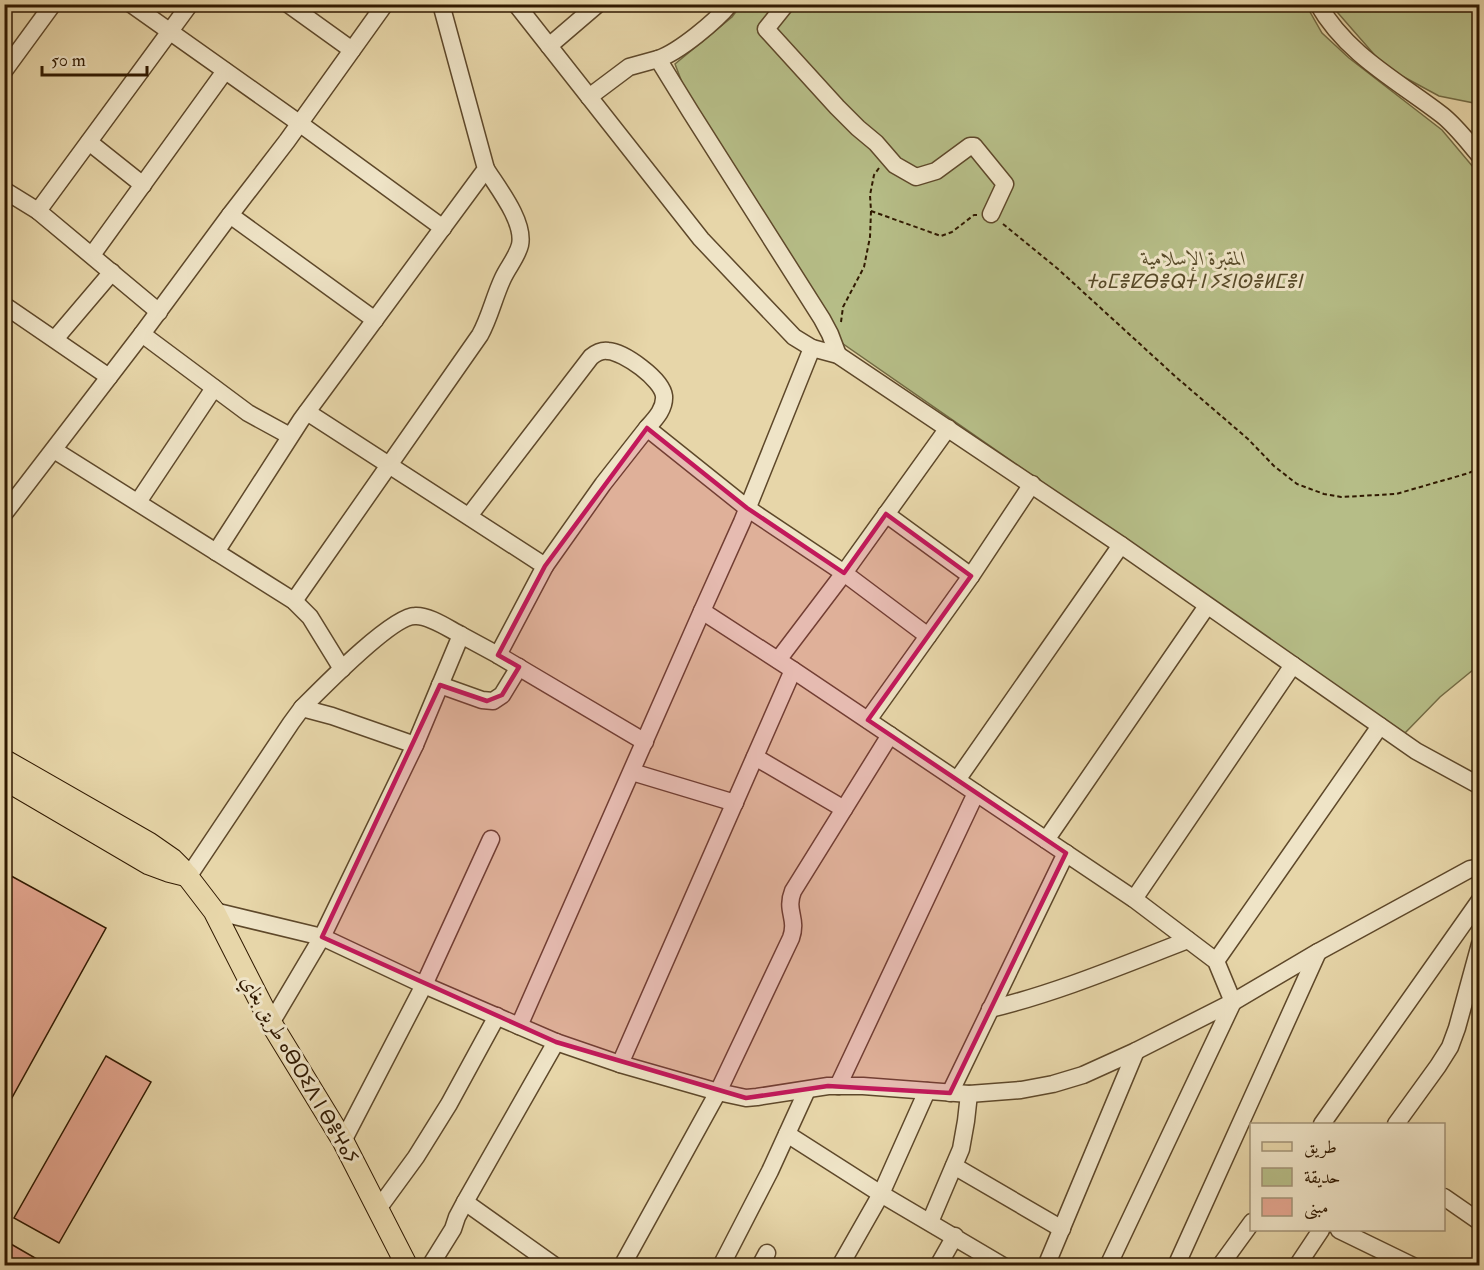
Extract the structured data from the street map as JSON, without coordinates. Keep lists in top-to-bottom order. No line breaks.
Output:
{"streets":{"main road":["طريق بغاي ⴰⴱⵔⵉⴷ ⵏ ⴱⴻⵖⴰⵢ"]},"parks":["المقبرة الإسلامية ⵜⴰⵎⴻⵇⴱⴻⵕⵜ ⵏ ⵢⵉⵏⵙⴻⵍⵎⴻⵏ"],"legend":["طريق","حديقة","مبنى"],"scale_bar":"50 m"}
